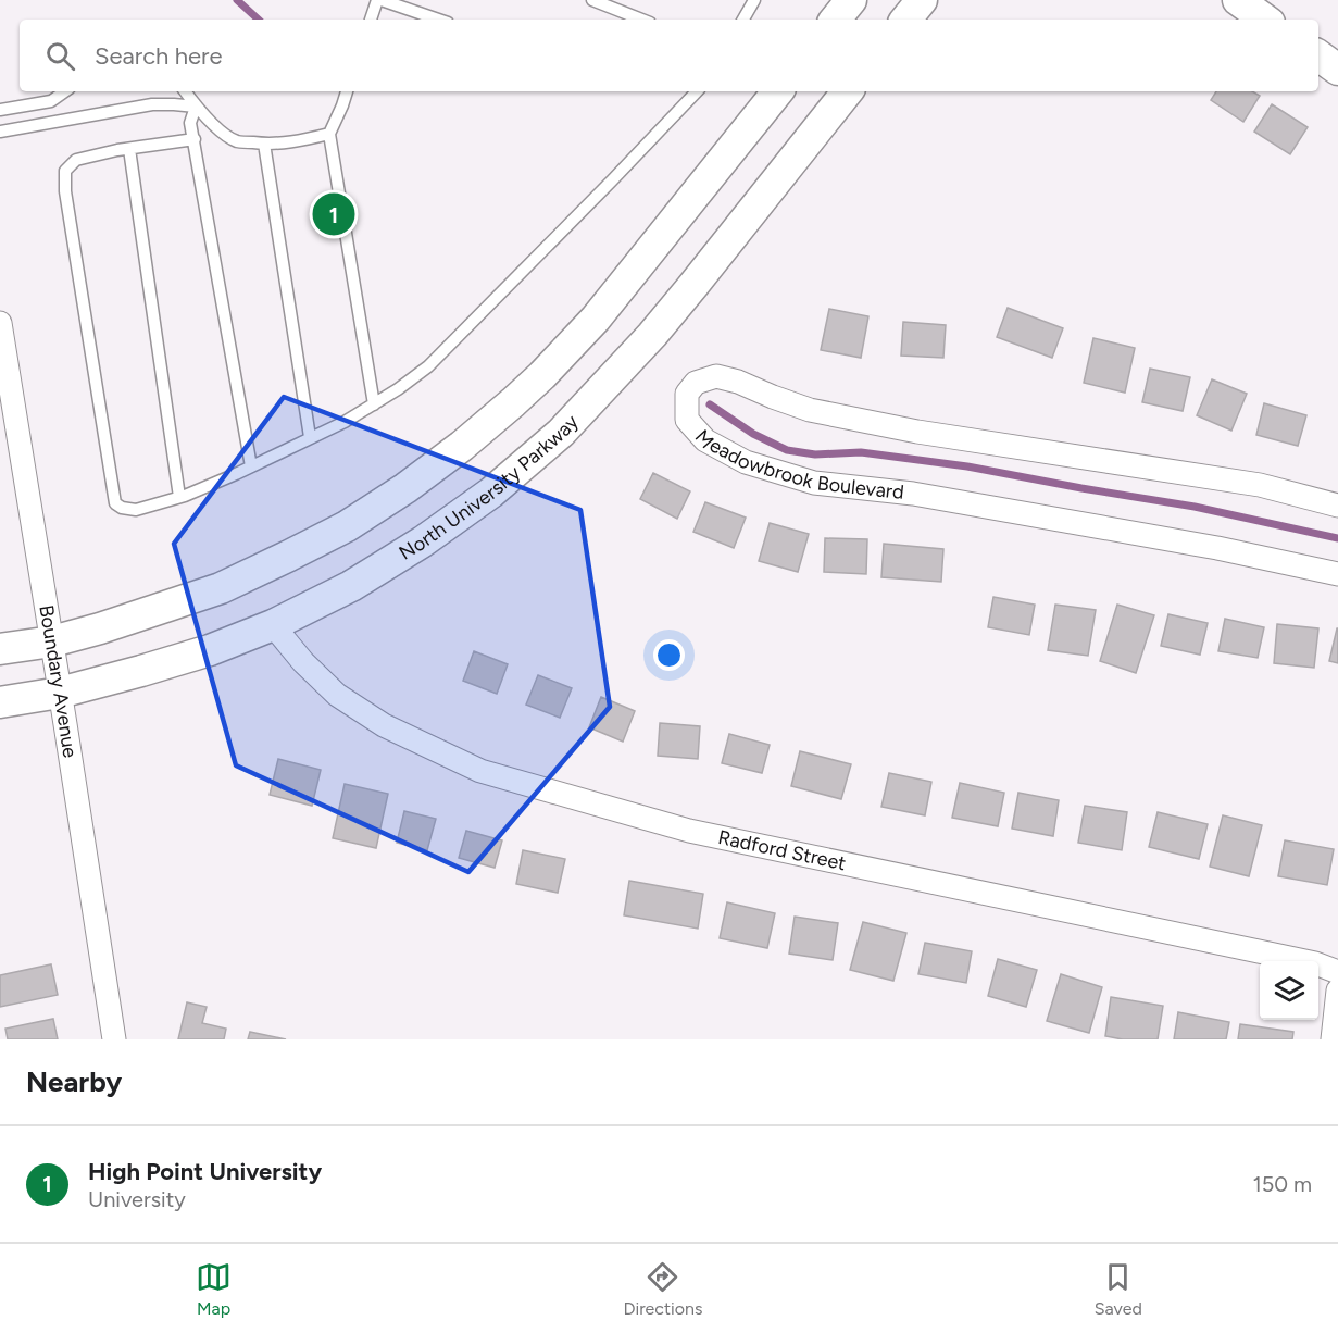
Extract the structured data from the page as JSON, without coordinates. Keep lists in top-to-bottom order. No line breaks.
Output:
{"streets":{"main road":["North University Parkway"],"street":["Meadowbrook Boulevard","Boundary Avenue","Radford Street"]},"crossings":[["North University Parkway","Boundary Avenue"],["North University Parkway","Radford Street"]],"page":{"search":"Search here","pins":"1","heading":"Nearby","list":[{"mark":"1","name":"High Point University","note":"University","value":"150 m"}],"nav":["Map","Directions","Saved"]}}
